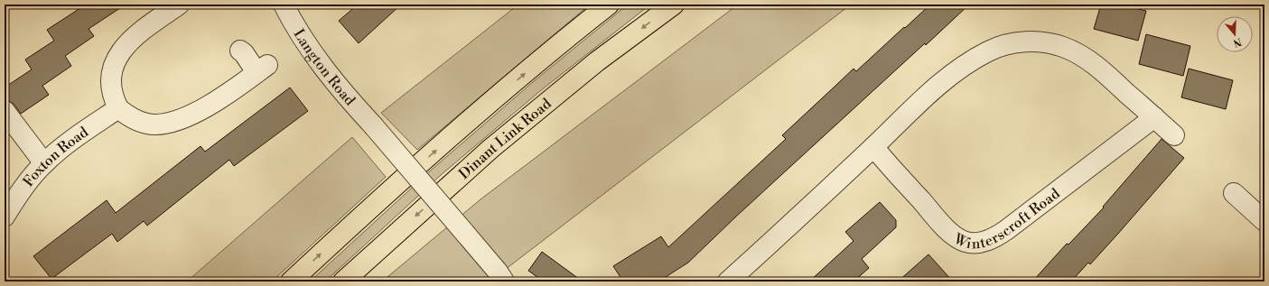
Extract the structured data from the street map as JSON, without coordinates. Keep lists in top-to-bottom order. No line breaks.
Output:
{"streets":{"main road":["Dinant Link Road"],"street":["Langton Road","Foxton Road","Winterscroft Road"]},"north":"bottom"}
